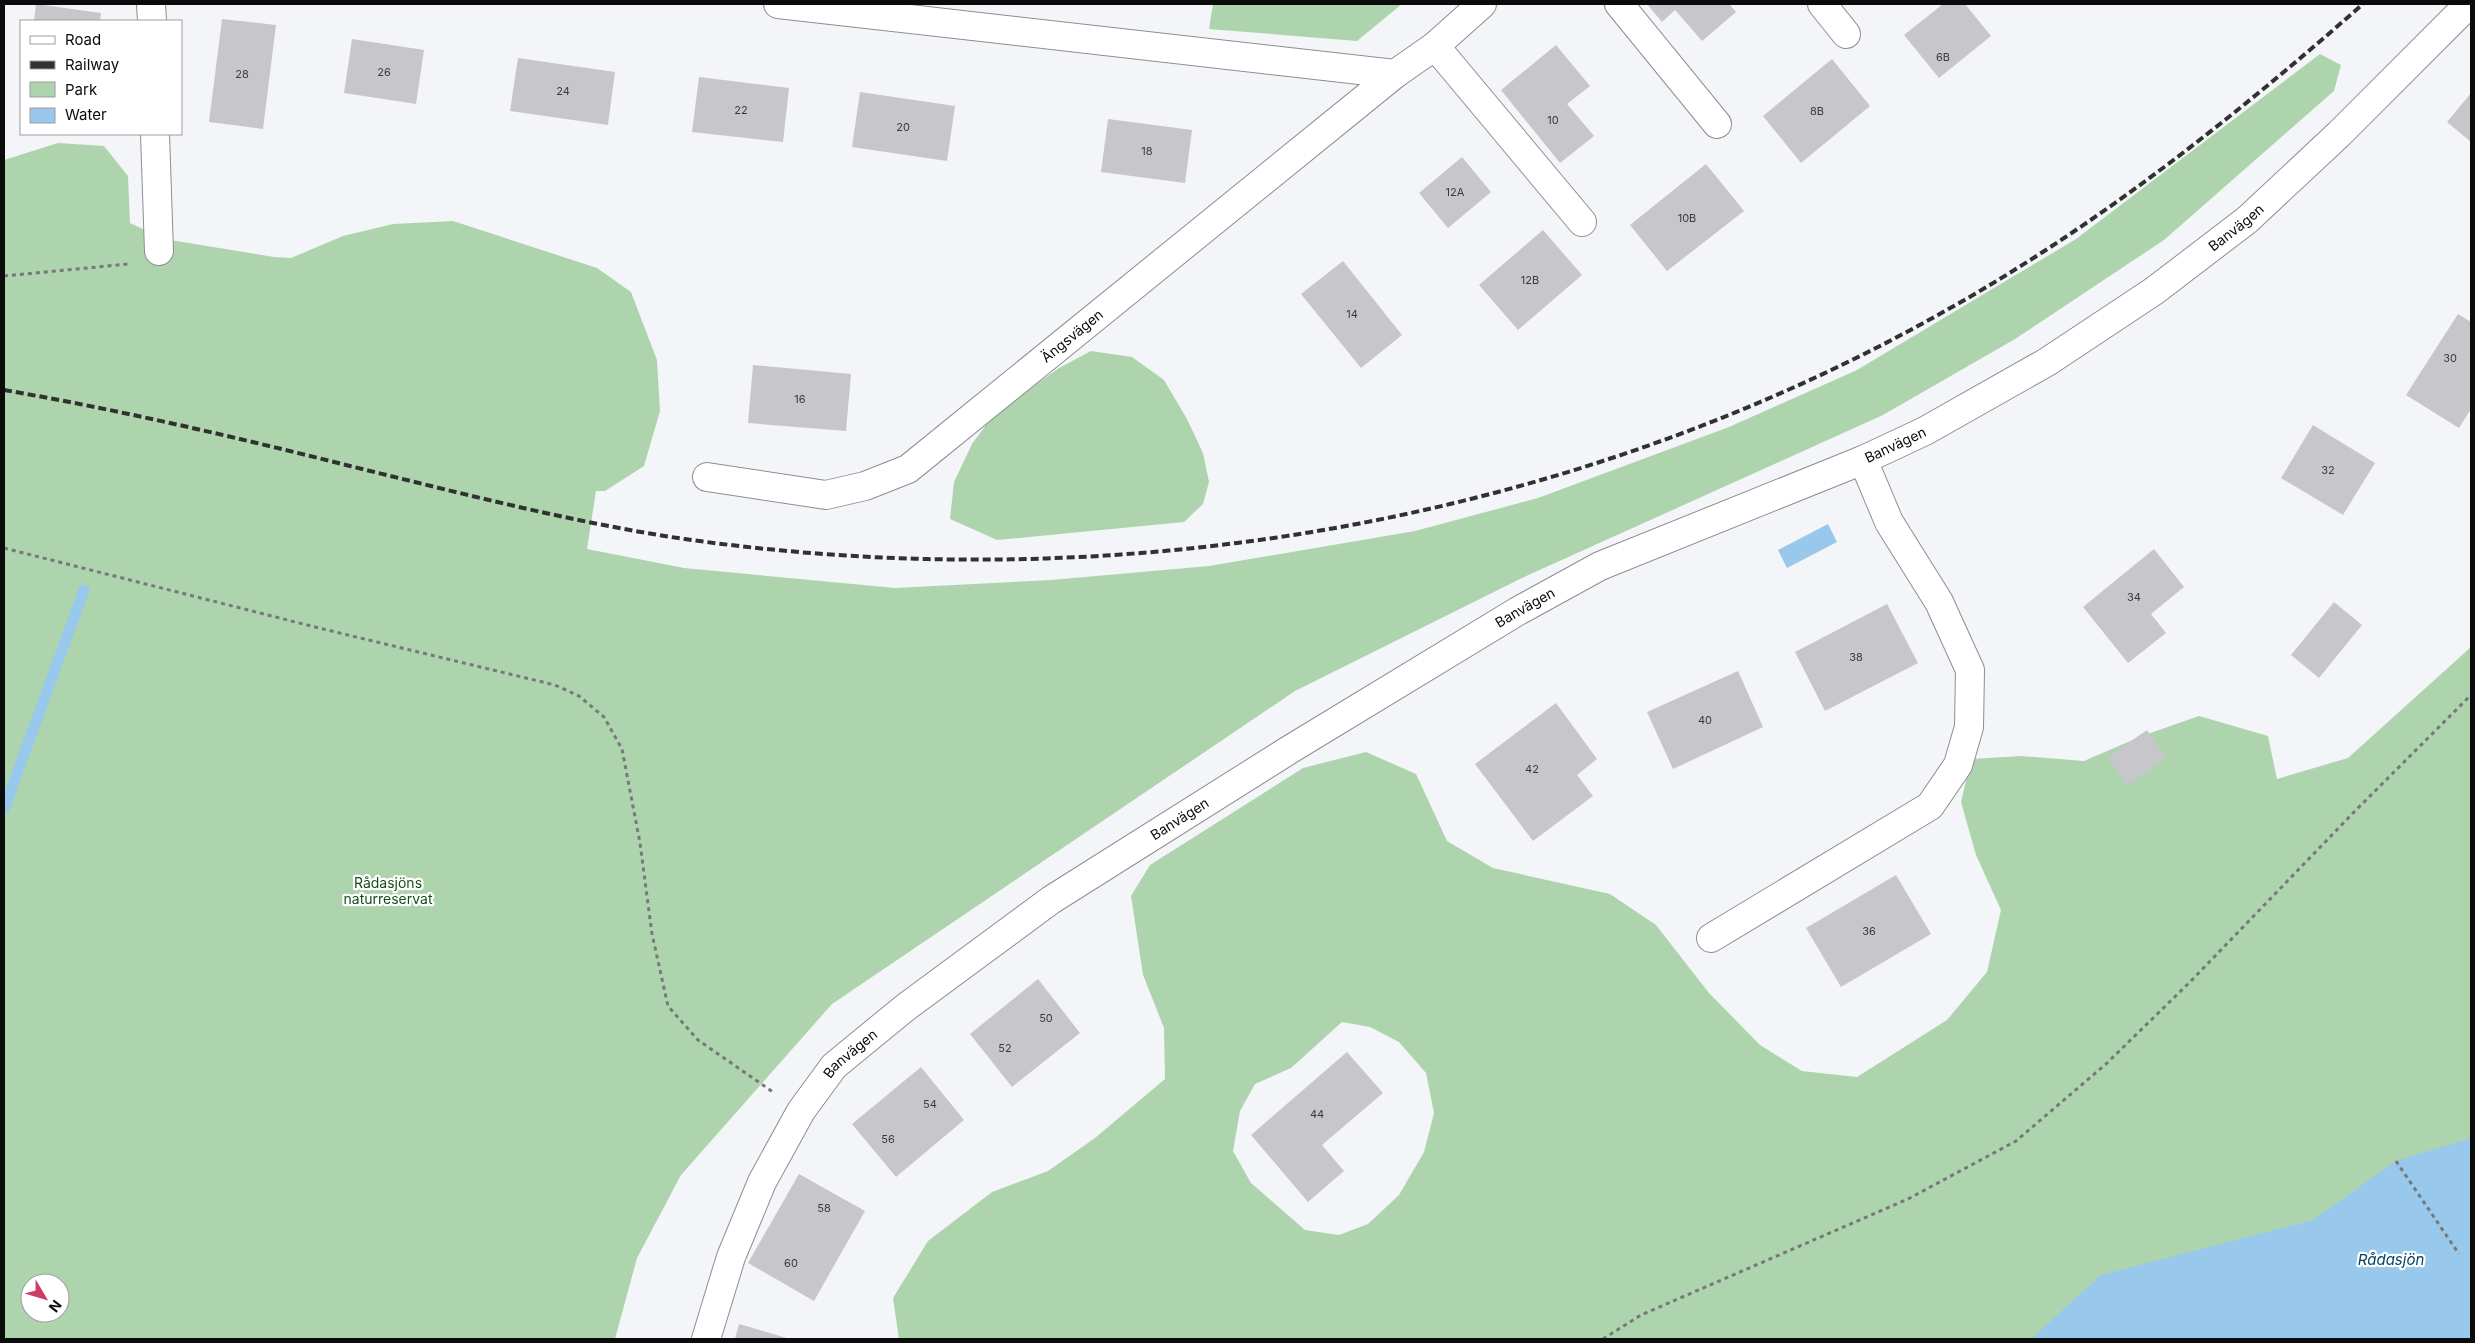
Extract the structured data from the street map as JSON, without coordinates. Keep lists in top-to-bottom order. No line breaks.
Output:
{"streets":{"street":["Banvägen","Ängsvägen"]},"water":["Rådasjön"],"parks":["Rådasjöns naturreservat"],"house_numbers":["6B","26","28","24","22","8B","10","20","18","12A","10B","12B","14","30","16","32","34","38","40","42","36","50","52","54","44","56","58","60"],"legend":["Road","Railway","Park","Water"],"north":"bottom right"}
